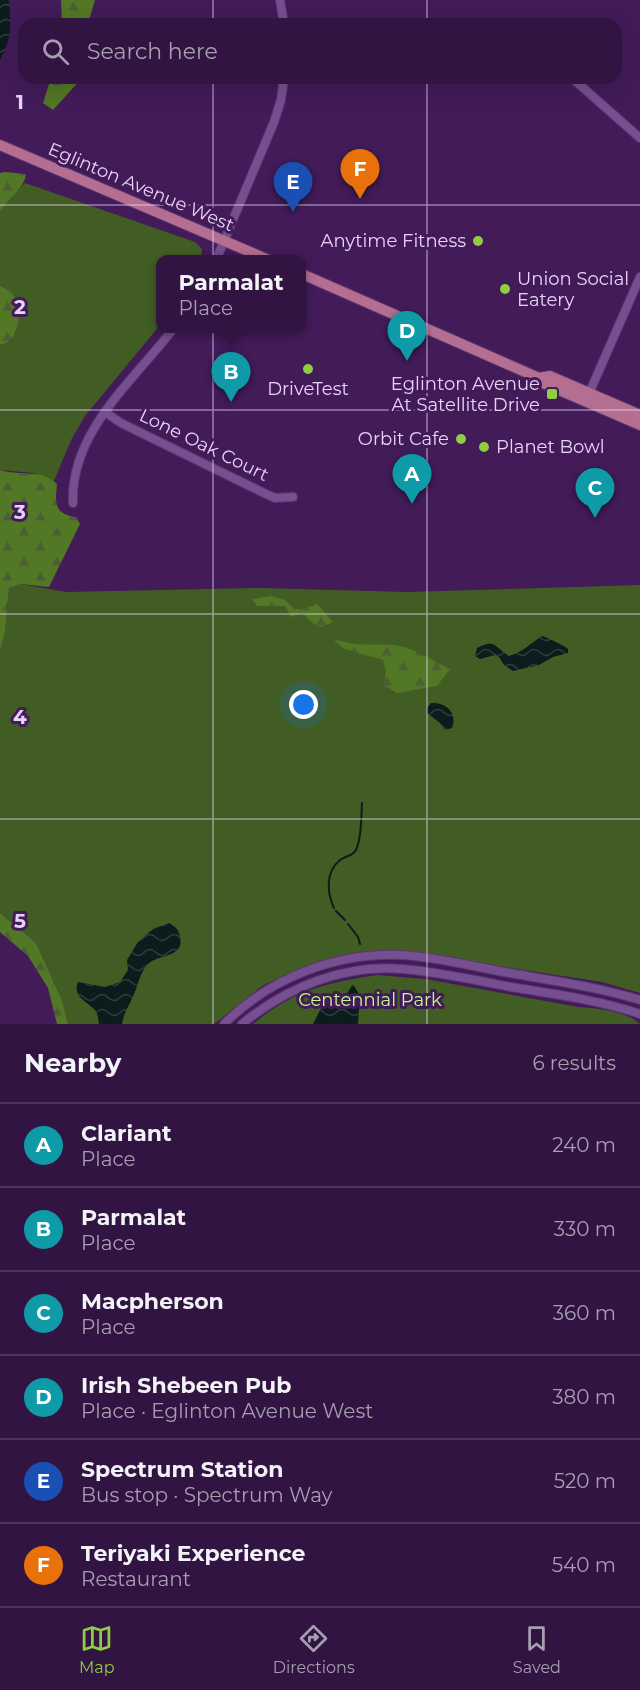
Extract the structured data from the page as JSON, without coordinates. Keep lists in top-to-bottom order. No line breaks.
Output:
{"streets":{"main road":["Eglinton Avenue West"],"street":["Lone Oak Court"]},"parks":["Centennial Park"],"places":{"other":["Anytime Fitness","Union Social Eatery","DriveTest","Orbit Cafe","Planet Bowl"],"transit":["Eglinton Avenue At Satellite Drive"]},"page":{"search":"Search here","pins":["F","E","D","B","A","C"],"popup":["Parmalat","Place"],"heading":["Nearby","6 results"],"list":[{"mark":"A","name":"Clariant","note":"Place","value":"240 m"},{"mark":"B","name":"Parmalat","note":"Place","value":"330 m"},{"mark":"C","name":"Macpherson","note":"Place","value":"360 m"},{"mark":"D","name":"Irish Shebeen Pub","note":"Place · Eglinton Avenue West","value":"380 m"},{"mark":"E","name":"Spectrum Station","note":"Bus stop · Spectrum Way","value":"520 m"},{"mark":"F","name":"Teriyaki Experience","note":"Restaurant","value":"540 m"}],"nav":["Map","Directions","Saved"]},"grid":{"rows":["1","2","3","4","5"]}}
